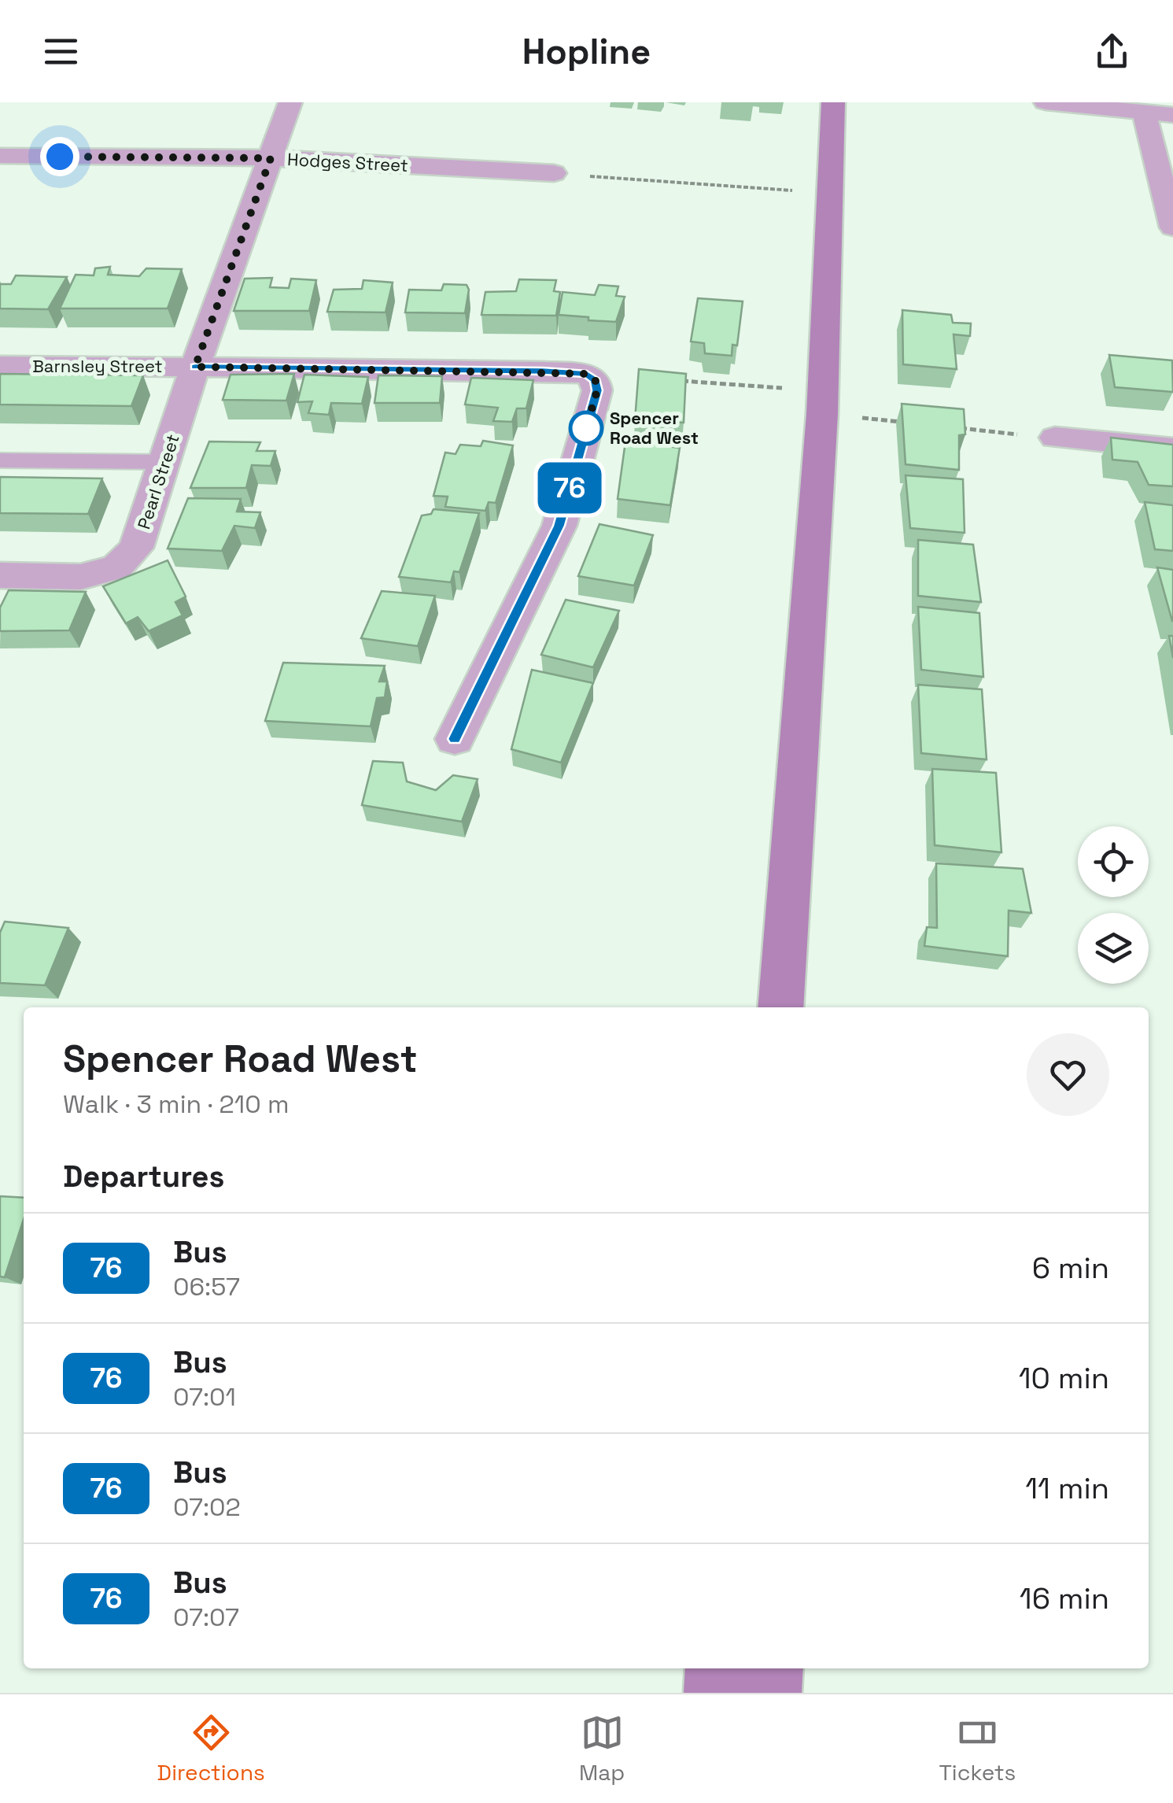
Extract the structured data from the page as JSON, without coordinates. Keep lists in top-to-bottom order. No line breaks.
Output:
{"streets":{"street":["Hodges Street","Barnsley Street","Pearl Street"]},"crossings":[["Hodges Street","Pearl Street"],["Barnsley Street","Pearl Street"]],"places":["Spencer Road West"],"lines":["bus line 76"],"page":{"header":"Hopline","on_map":"76","heading":[["Spencer Road West","Walk · 3 min · 210 m"],"Departures"],"list":[{"mark":"76","name":"Bus","note":"06:57","value":"6 min"},{"mark":"76","name":"Bus","note":"07:01","value":"10 min"},{"mark":"76","name":"Bus","note":"07:02","value":"11 min"},{"mark":"76","name":"Bus","note":"07:07","value":"16 min"}],"tabs":["Directions","Map","Tickets"]}}
